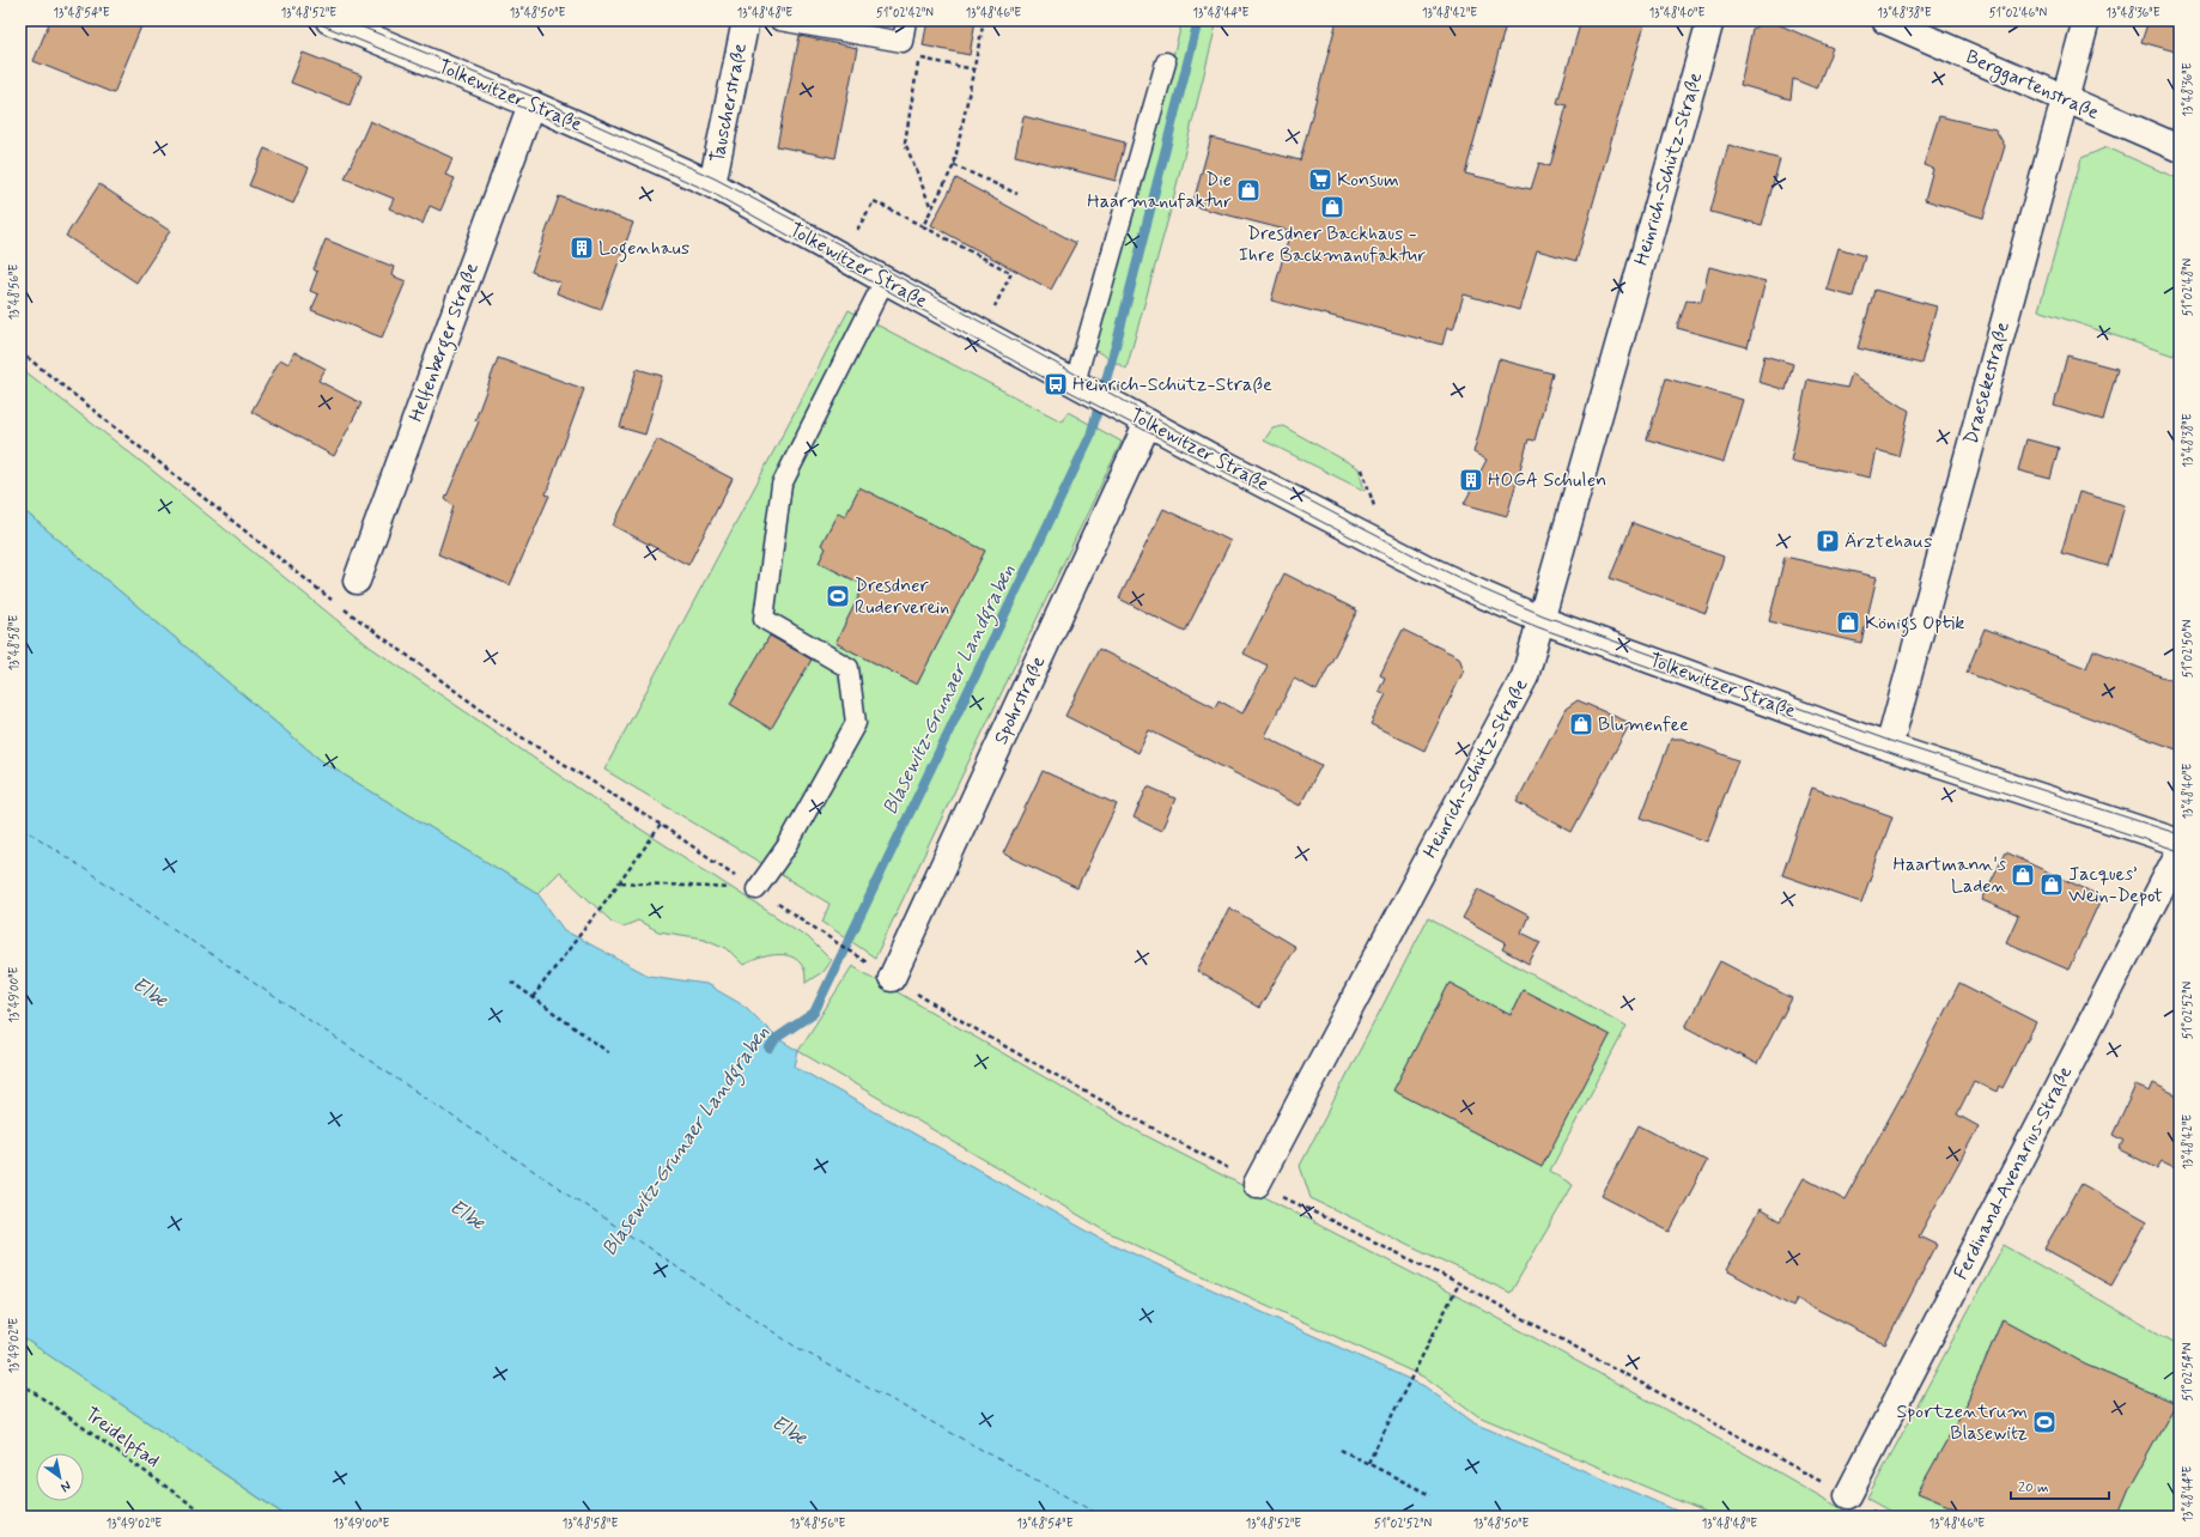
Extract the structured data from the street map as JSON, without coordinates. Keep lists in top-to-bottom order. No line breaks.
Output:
{"streets":{"street":["Berggartenstraße","Tolkewitzer Straße","Tauscherstraße","Heinrich-Schütz-Straße","Helfenberger Straße","Draesekestraße","Spohrstraße","Ferdinand-Avenarius-Straße"],"path":["Treidelpfad"]},"crossings":[["Berggartenstraße","Draesekestraße"],["Tolkewitzer Straße","Tauscherstraße"],["Tolkewitzer Straße","Heinrich-Schütz-Straße"],["Tolkewitzer Straße","Helfenberger Straße"],["Tolkewitzer Straße","Draesekestraße"],["Tolkewitzer Straße","Spohrstraße"]],"water":["Blasewitz‐Grunaer Landgraben","Elbe"],"places":{"supermarket":["Konsum"],"shop":["Die Haarmanufaktur","Dresdner Backhaus - Ihre Backmanufaktur","Königs Optik","Blumenfee","Haartmann's Laden","Jacques’ Wein-Depot"],"building":["Logenhaus","HOGA Schulen"],"bus stop":["Heinrich-Schütz-Straße"],"parking":["Ärztehaus"],"sports":["Dresdner Ruderverein","Sportzentrum Blasewitz"]},"scale_bar":"20 m","north":"bottom right","coordinates":["13°48'54\"E","13°48'52\"E","13°48'50\"E","13°48'48\"E","51°02'42\"N","13°48'46\"E","13°48'44\"E","13°48'42\"E","13°48'40\"E","13°48'38\"E","51°02'46\"N","13°48'36\"E","51°02'48\"N","13°48'56\"E","13°48'58\"E","51°02'50\"N","13°49'00\"E","51°02'52\"N","13°49'02\"E","51°02'54\"N"]}
